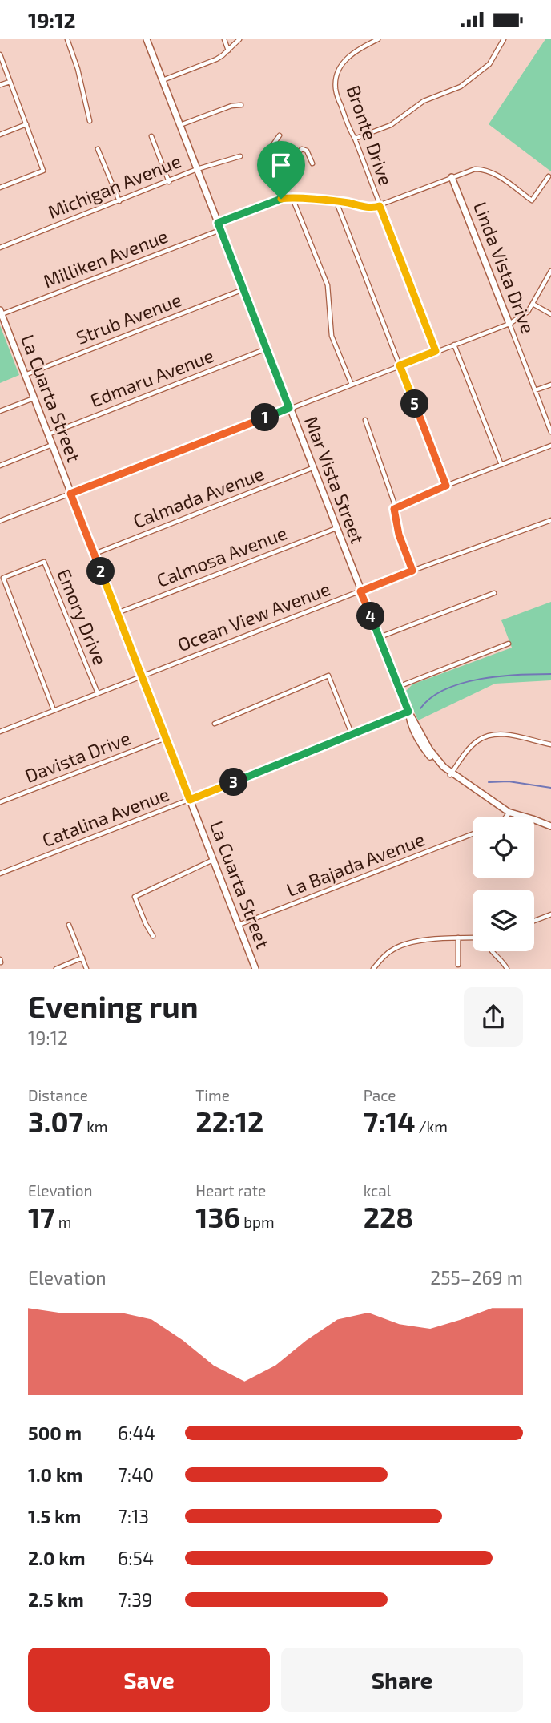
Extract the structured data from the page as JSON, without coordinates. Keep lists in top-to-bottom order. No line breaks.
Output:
{"streets":{"street":["Bronte Drive","Michigan Avenue","Milliken Avenue","Linda Vista Drive","Strub Avenue","Edmaru Avenue","La Cuarta Street","Mar Vista Street","Calmada Avenue","Calmosa Avenue","Emory Drive","Ocean View Avenue","Davista Drive","Catalina Avenue","La Bajada Avenue"]},"crossings":[["Michigan Avenue","Mar Vista Street"],["Milliken Avenue","La Cuarta Street"],["Milliken Avenue","Mar Vista Street"],["Strub Avenue","La Cuarta Street"],["Strub Avenue","Mar Vista Street"],["Edmaru Avenue","La Cuarta Street"],["Edmaru Avenue","Mar Vista Street"],["La Cuarta Street","Calmada Avenue"],["La Cuarta Street","Calmosa Avenue"],["La Cuarta Street","Ocean View Avenue"],["La Cuarta Street","Davista Drive"],["La Cuarta Street","Catalina Avenue"],["La Cuarta Street","La Bajada Avenue"],["Mar Vista Street","Calmada Avenue"],["Mar Vista Street","Calmosa Avenue"],["Mar Vista Street","Ocean View Avenue"],["Mar Vista Street","Catalina Avenue"],["Emory Drive","Ocean View Avenue"]],"page":{"status":"19:12","pins":["5","1","2","4","3"],"heading":["Evening run","19:12"],"stats":[["Distance","3.07 km"],["Time","22:12"],["Pace","7:14 /km"],["Elevation","17 m"],["Heart rate","136 bpm"],["kcal","228"]],"chart":["Elevation","255–269 m"],"list":[{"name":"500 m","note":"6:44"},{"name":"1.0 km","note":"7:40"},{"name":"1.5 km","note":"7:13"},{"name":"2.0 km","note":"6:54"},{"name":"2.5 km","note":"7:39"}],"buttons":["Save","Share"]}}
